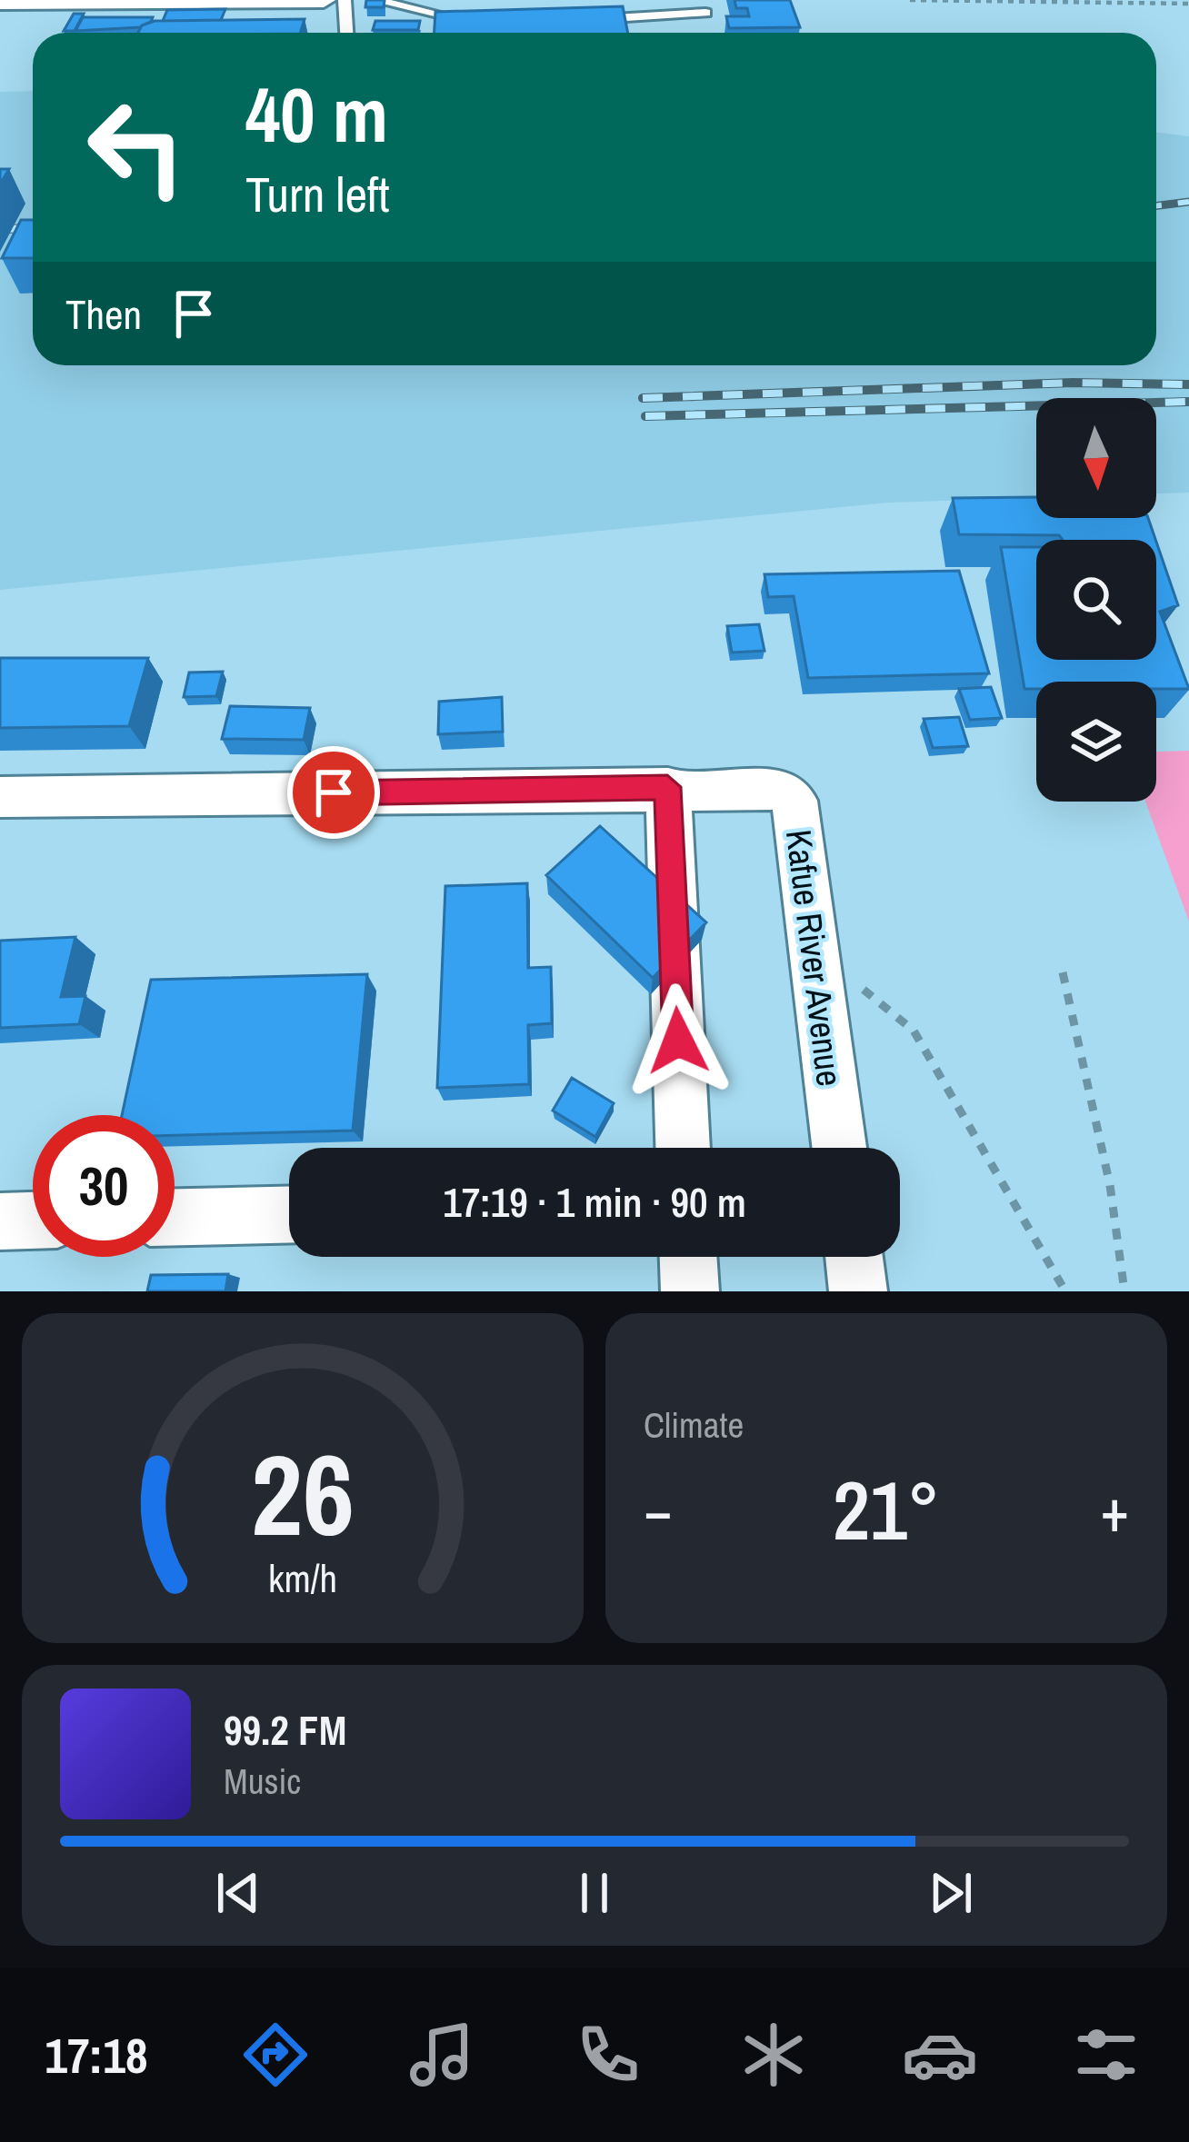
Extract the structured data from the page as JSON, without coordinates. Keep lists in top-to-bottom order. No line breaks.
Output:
{"streets":{"street":["Kafue River Avenue"]},"north":"bottom","page":{"turn":["40 m","Turn left"],"then":"Then","limit":"30","trip":"17:19 · 1 min · 90 m","tile":"Climate","heat":["−","21°","+"],"song":["99.2 FM","Music"],"tabs":"17:18","gauge":["26","km/h"]}}
